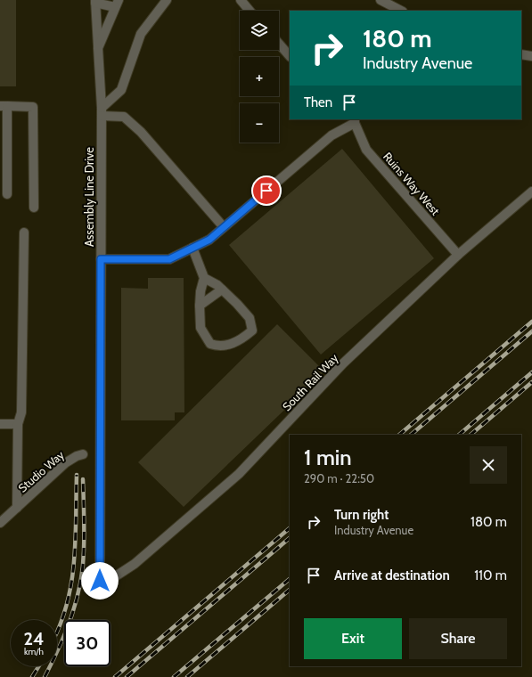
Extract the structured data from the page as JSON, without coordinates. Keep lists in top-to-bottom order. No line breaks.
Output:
{"streets":{"street":["Ruins Way West","Assembly Line Drive","South Rail Way","Studio Way"]},"crossings":[["Ruins Way West","South Rail Way"],["Assembly Line Drive","South Rail Way"]],"page":{"map_buttons":["+","−"],"turn":["180 m","Industry Avenue"],"then":"Then","heading":["1 min","290 m · 22:50"],"list":[{"name":"Turn right","note":"Industry Avenue","value":"180 m"},{"name":"Arrive at destination","value":"110 m"}],"buttons":["Exit","Share"],"speed":"24 km/h","limit":"30"}}
